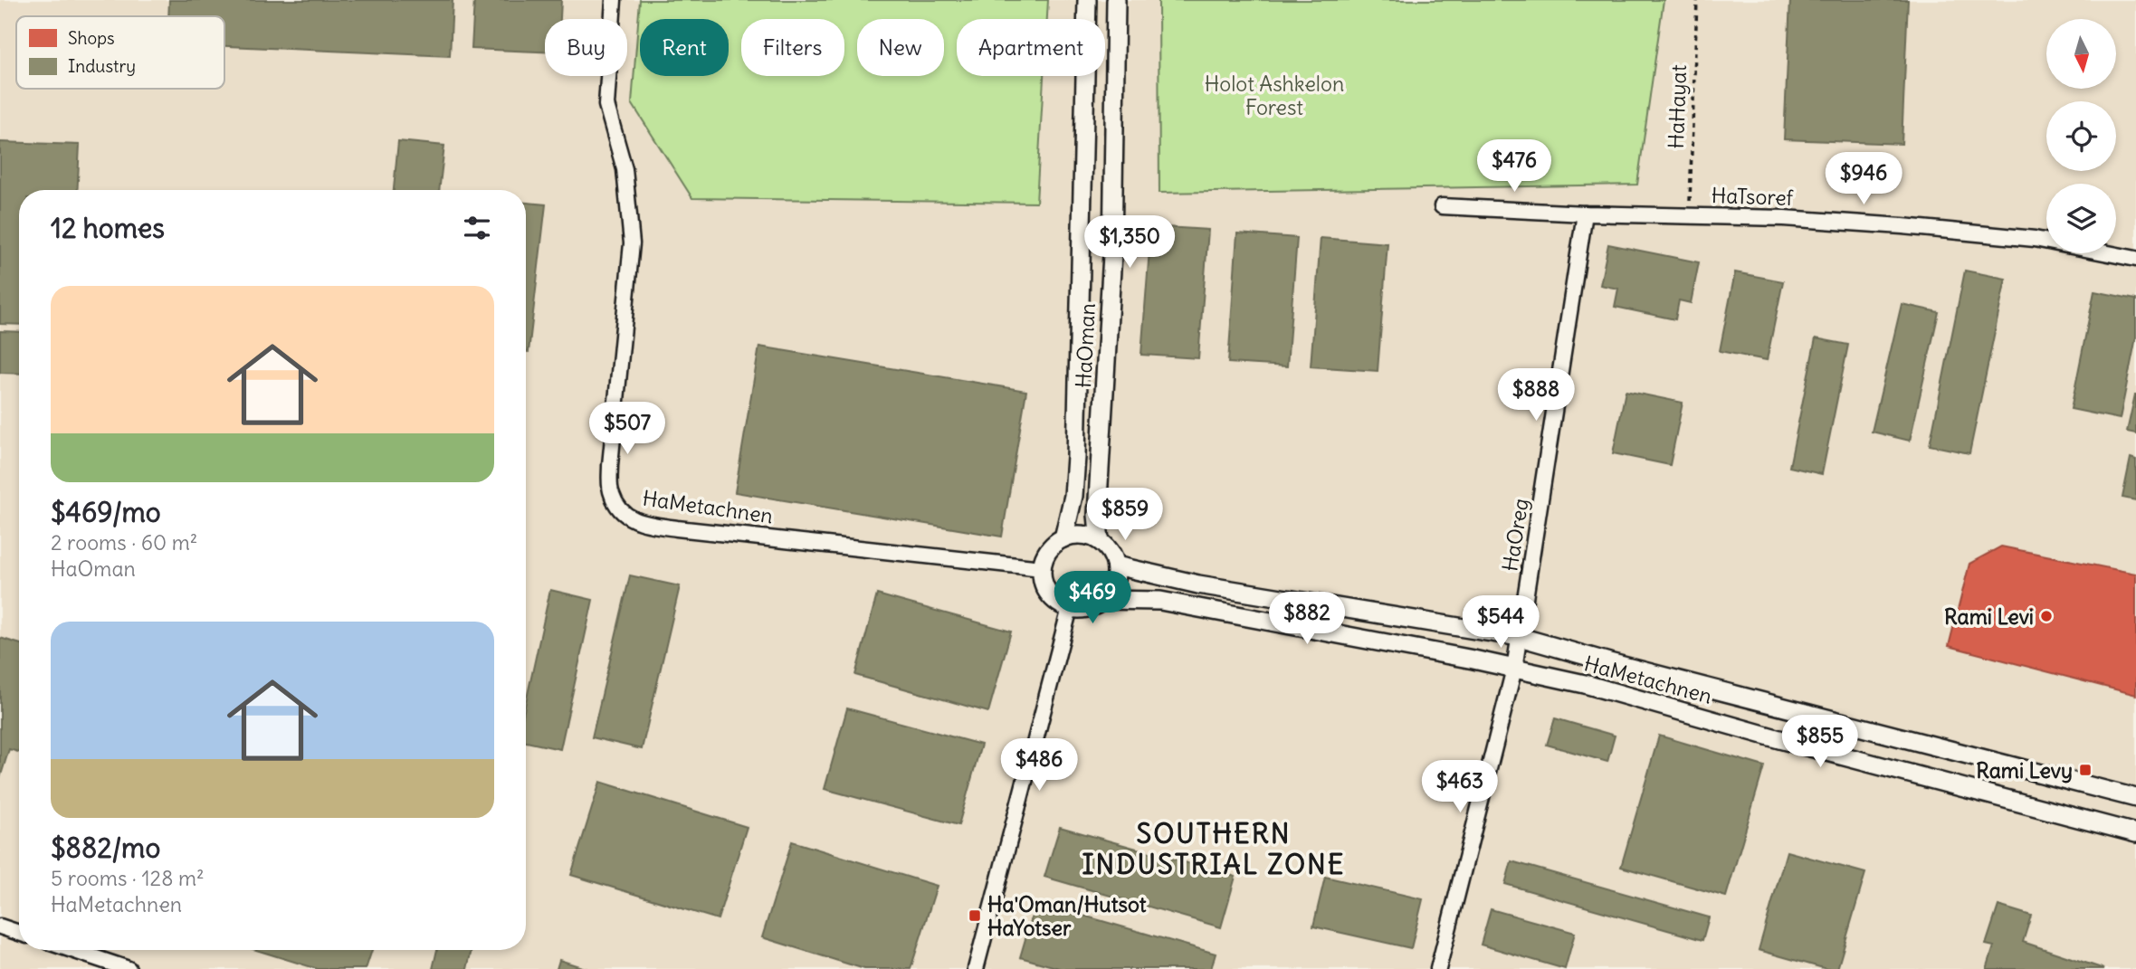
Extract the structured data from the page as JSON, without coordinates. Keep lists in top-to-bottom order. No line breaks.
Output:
{"streets":{"street":["HaTsoref","HaOman","HaMetachnen","HaOreg"],"path":["HaHayat"]},"crossings":[["HaHayat","HaTsoref"],["HaTsoref","HaOreg"],["HaOman","HaMetachnen"],["HaMetachnen","HaOreg"]],"districts":["SOUTHERN INDUSTRIAL ZONE"],"parks":["Holot Ashkelon Forest"],"places":{"other":["Rami Levi"],"transit":["Rami Levy","Ha'Oman/Hutsot HaYotser"]},"legend":["Shops","Industry"],"north":"bottom","page":{"chip":["Buy","Rent","Filters","New","Apartment"],"price":["$476","$946","$1,350","$888","$507","$859","$469","$882","$544","$855","$486","$463"],"heading":"12 homes","list":[{"name":"$469/mo","note":"2 rooms · 60 m² · HaOman"},{"name":"$882/mo","note":"5 rooms · 128 m² · HaMetachnen"}]}}
